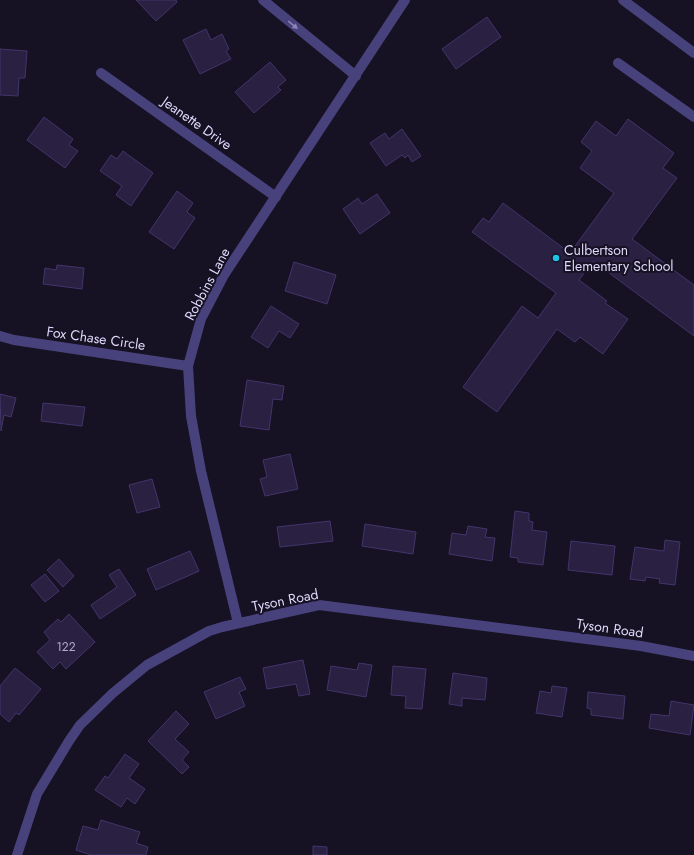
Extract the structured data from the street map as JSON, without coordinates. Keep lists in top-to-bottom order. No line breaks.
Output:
{"streets":{"street":["Jeanette Drive","Robbins Lane","Fox Chase Circle","Tyson Road"]},"crossings":[["Jeanette Drive","Robbins Lane"],["Robbins Lane","Fox Chase Circle"],["Robbins Lane","Tyson Road"]],"places":["Culbertson Elementary School"],"house_numbers":["122"]}
